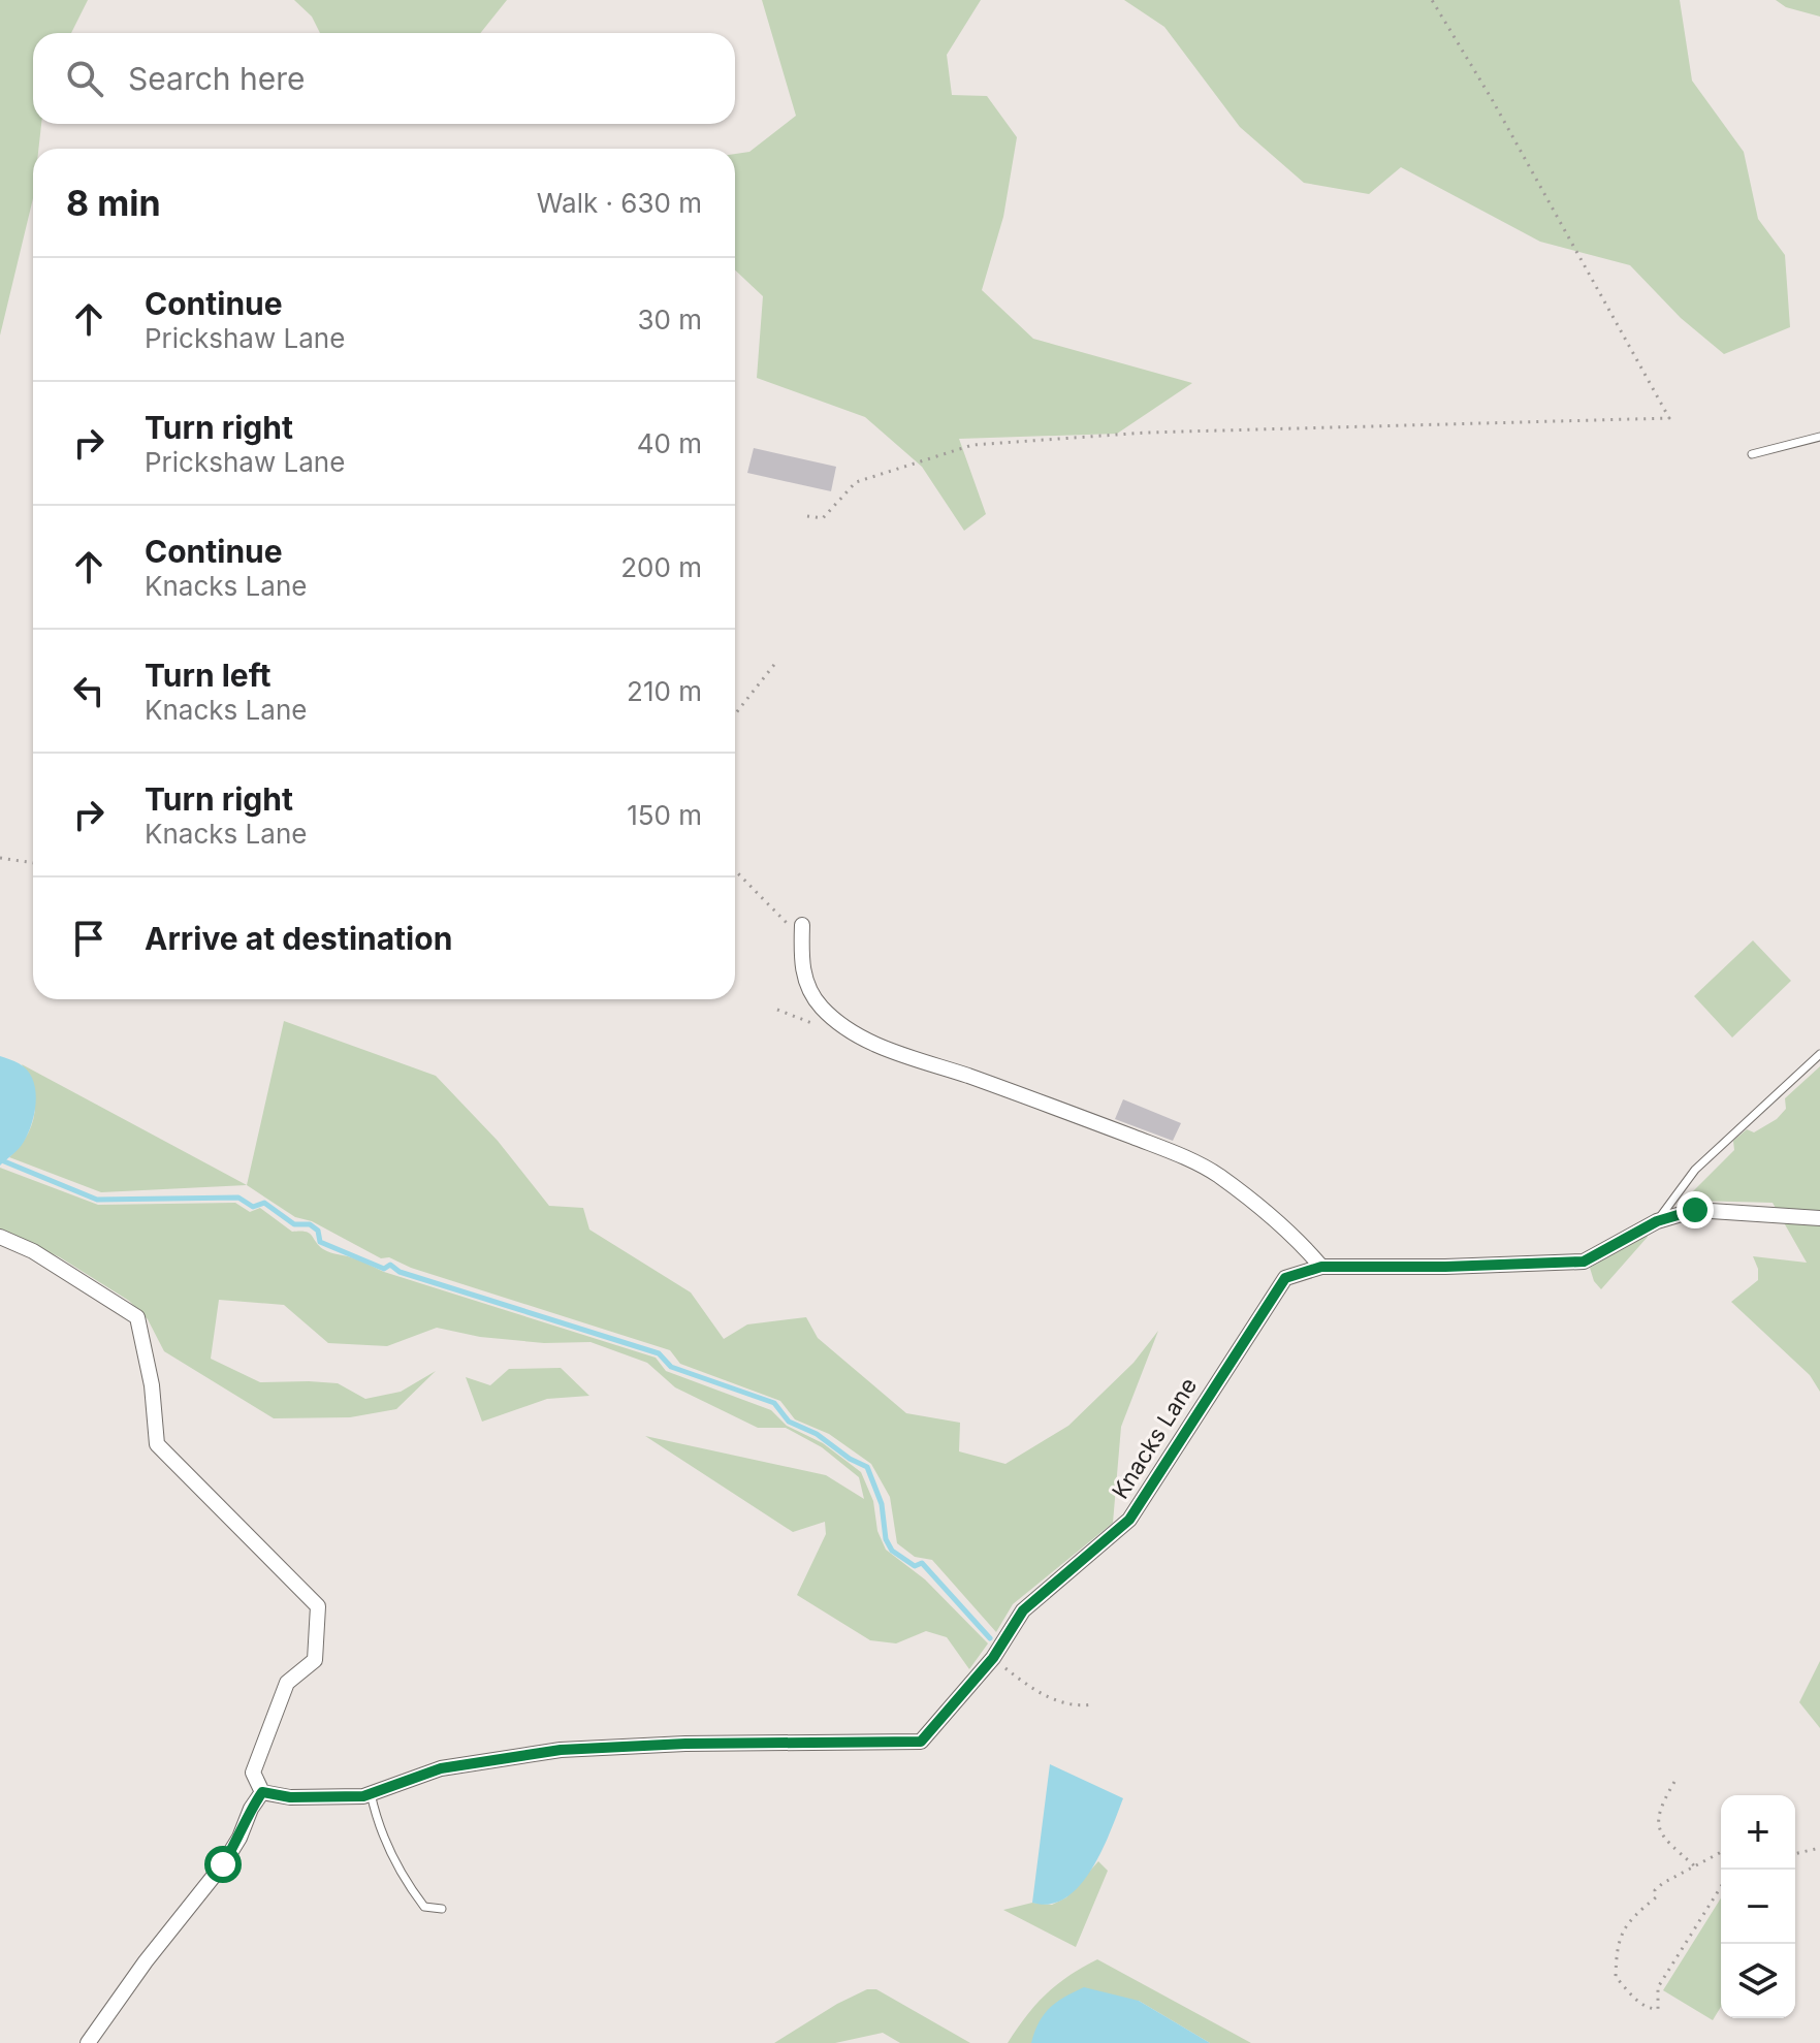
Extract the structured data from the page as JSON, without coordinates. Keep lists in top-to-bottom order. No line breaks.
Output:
{"streets":{"street":["Knacks Lane"]},"page":{"search":"Search here","heading":["8 min","Walk · 630 m"],"list":[["Continue","Prickshaw Lane","30 m"],["Turn right","Prickshaw Lane","40 m"],["Continue","Knacks Lane","200 m"],["Turn left","Knacks Lane","210 m"],["Turn right","Knacks Lane","150 m"],"Arrive at destination"],"map_buttons":["+","−"]}}
